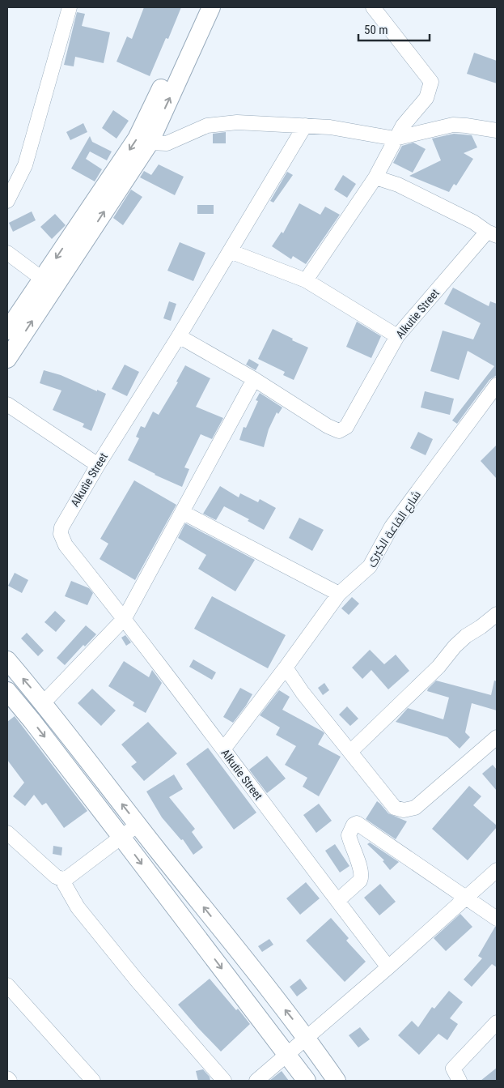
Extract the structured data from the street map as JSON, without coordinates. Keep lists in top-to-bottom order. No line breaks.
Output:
{"streets":{"street":["Alkutie Street","شارع القاعة الكبرى"]},"crossings":[["Alkutie Street","شارع القاعة الكبرى"]],"scale_bar":"50 m"}
